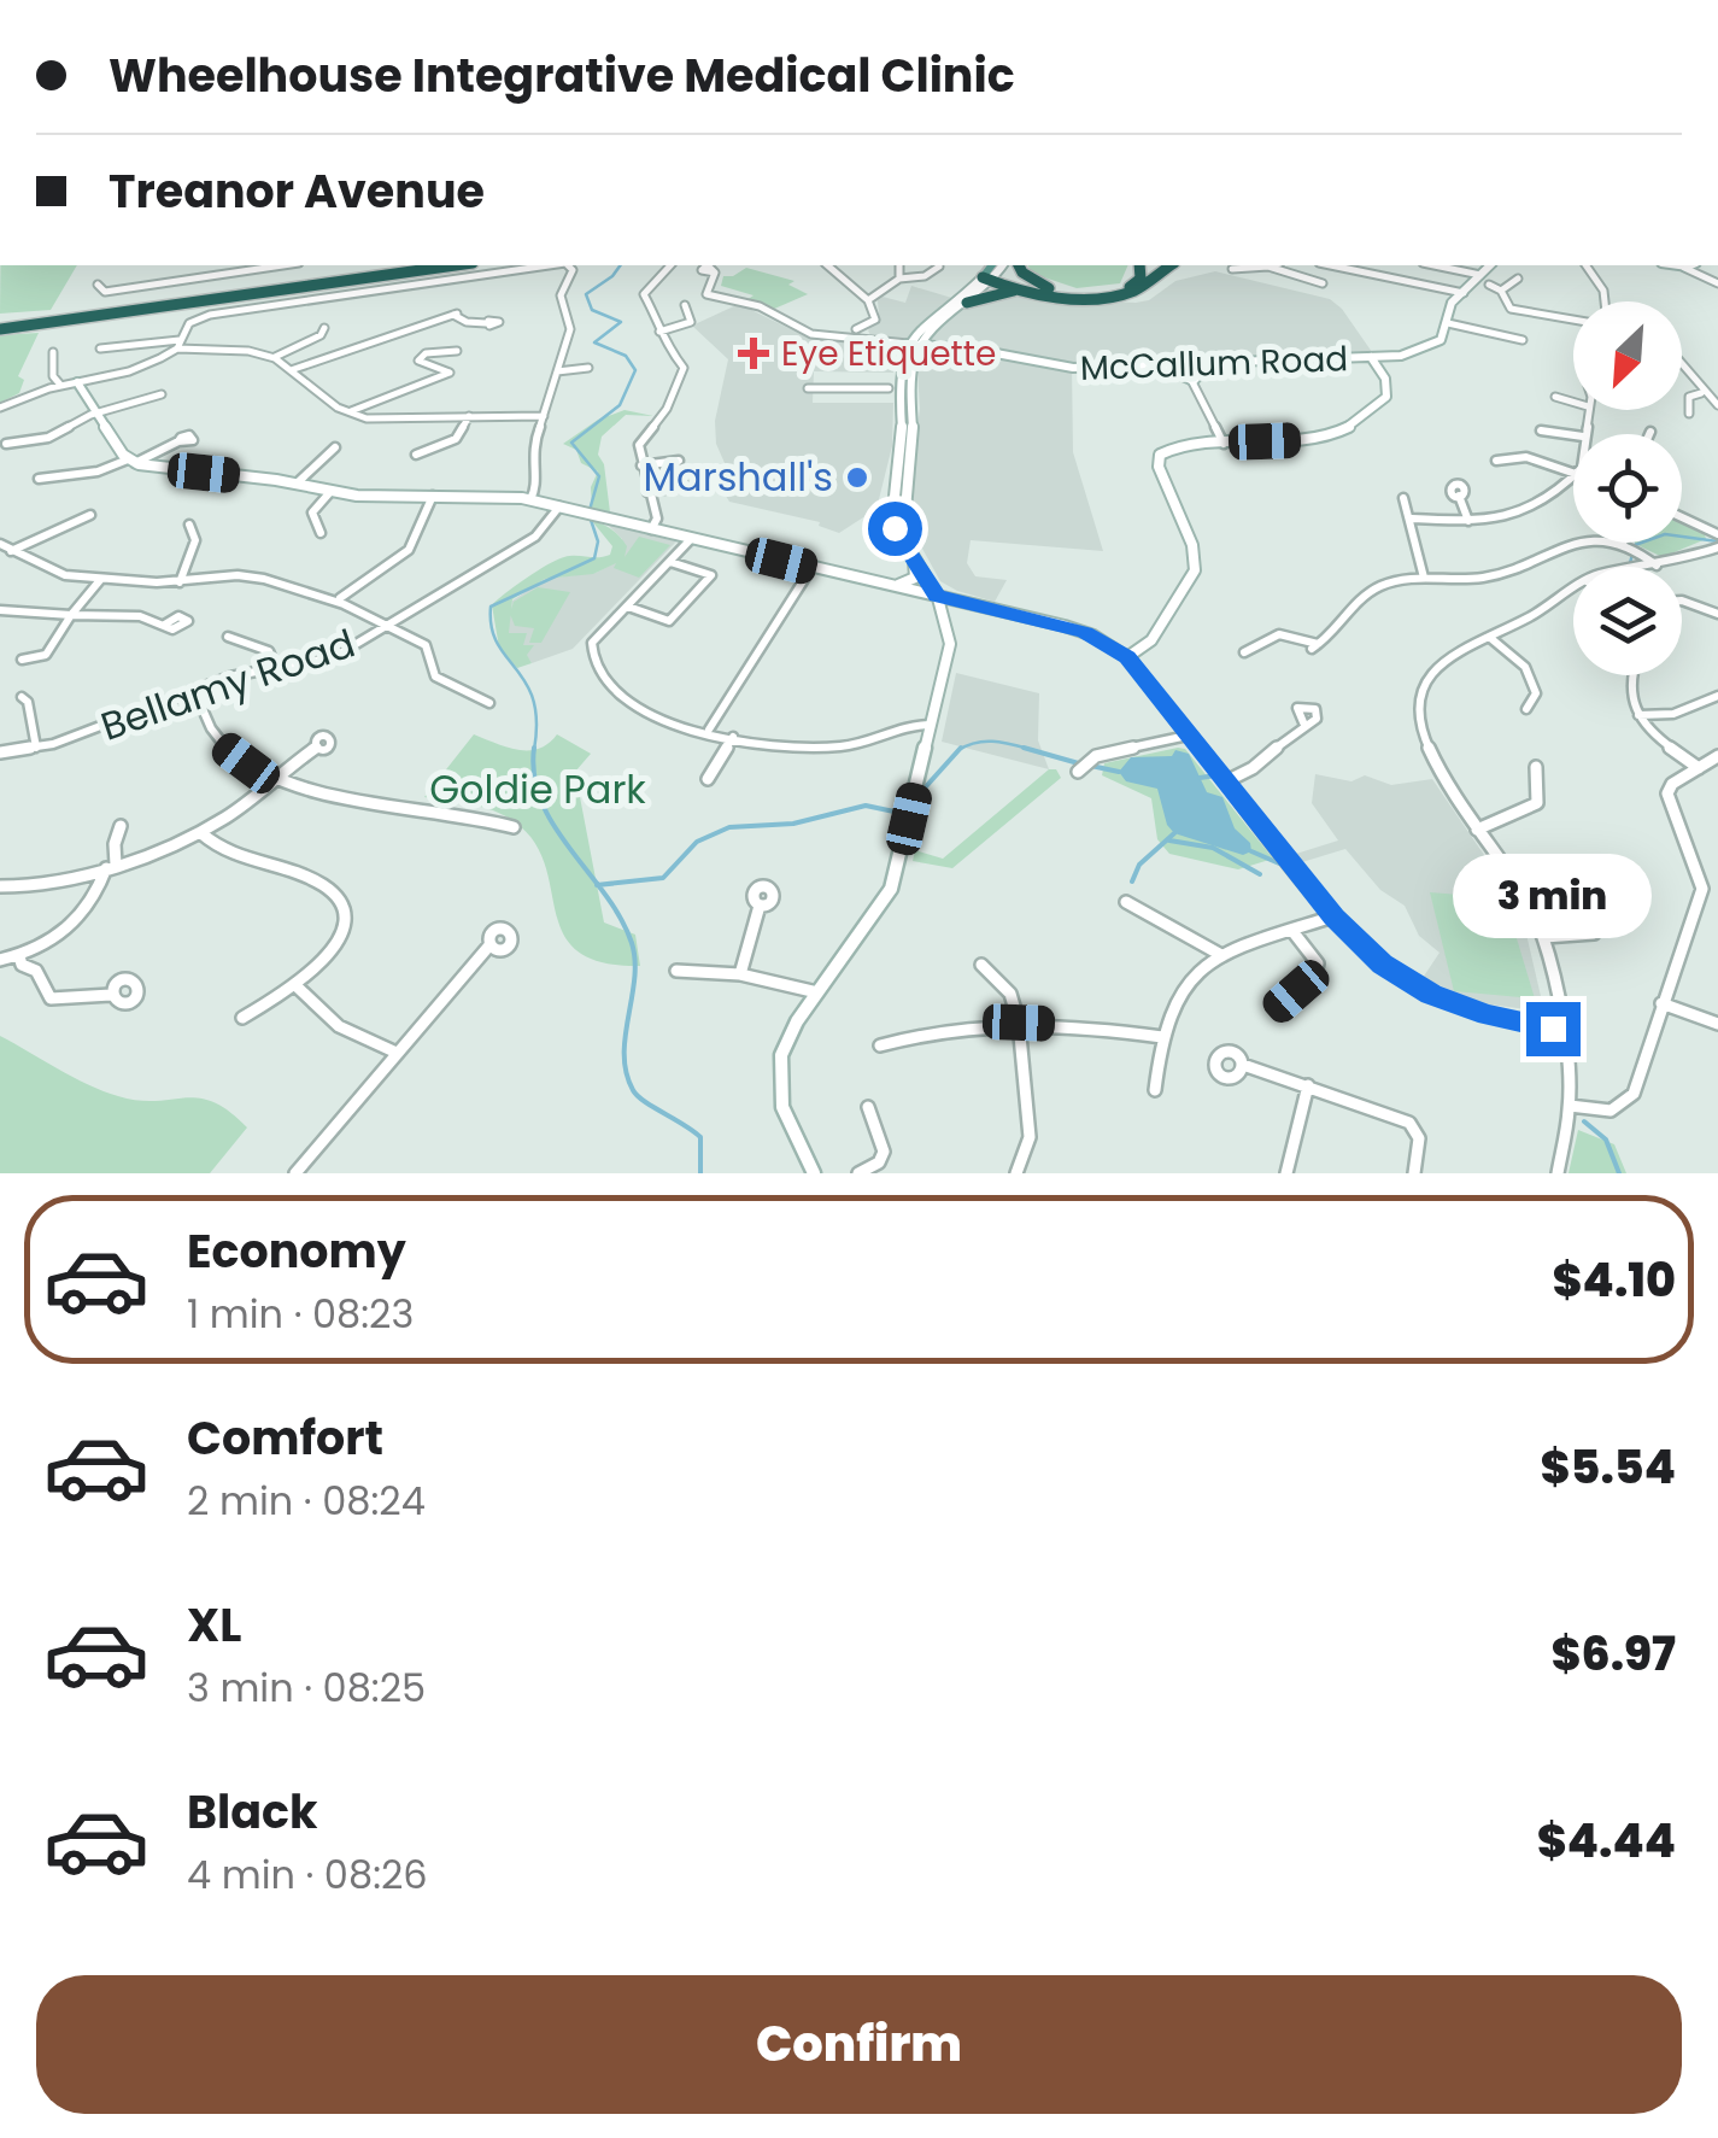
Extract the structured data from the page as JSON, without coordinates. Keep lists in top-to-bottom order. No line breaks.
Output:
{"streets":{"street":["McCallum Road","Bellamy Road"]},"parks":["Goldie Park"],"places":{"health":["Eye Etiquette"],"other":["Marshall's"]},"north":"bottom left","page":{"banner":["Wheelhouse Integrative Medical Clinic","Treanor Avenue"],"bubble":"3 min","list":[{"name":"Economy","note":"1 min · 08:23","value":"$4.10"},{"name":"Comfort","note":"2 min · 08:24","value":"$5.54"},{"name":"XL","note":"3 min · 08:25","value":"$6.97"},{"name":"Black","note":"4 min · 08:26","value":"$4.44"}],"buttons":"Confirm"}}
